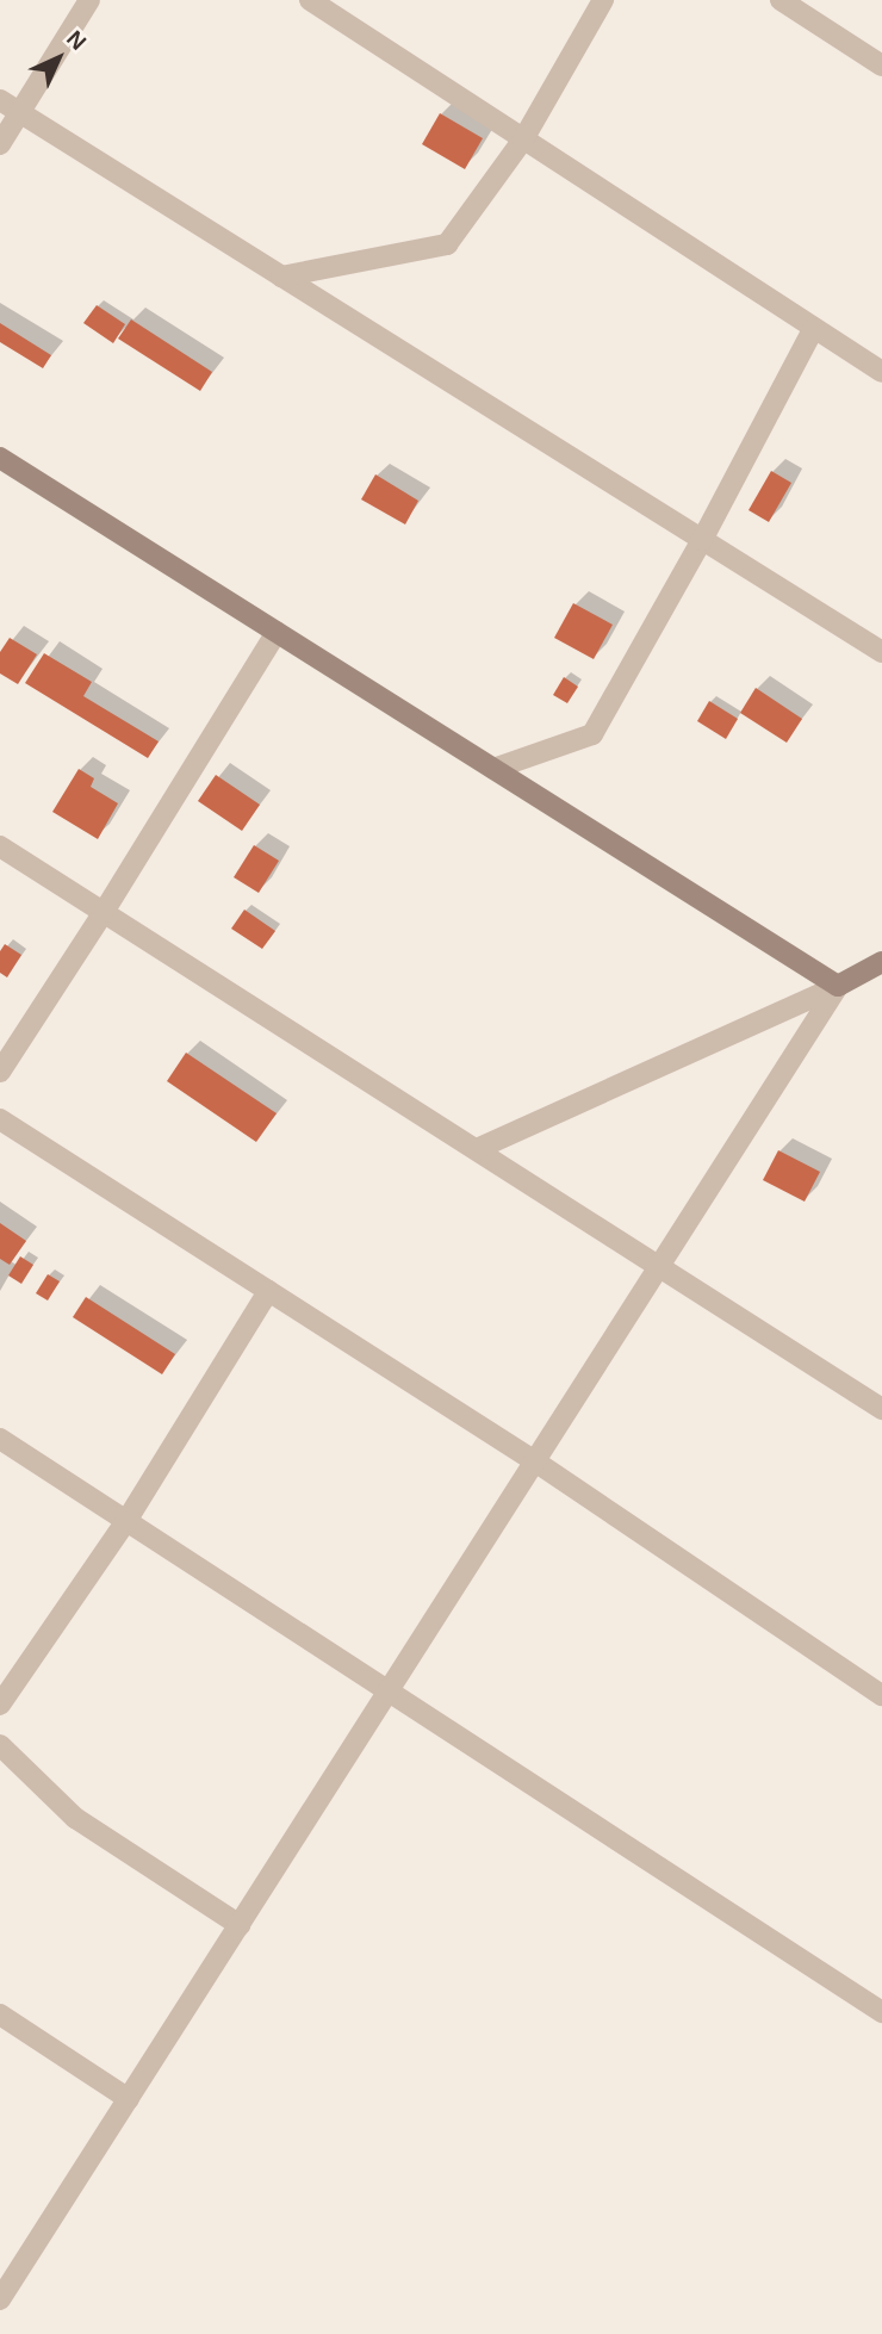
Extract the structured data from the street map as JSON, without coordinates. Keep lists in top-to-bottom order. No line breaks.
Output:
{"north":"top right"}
